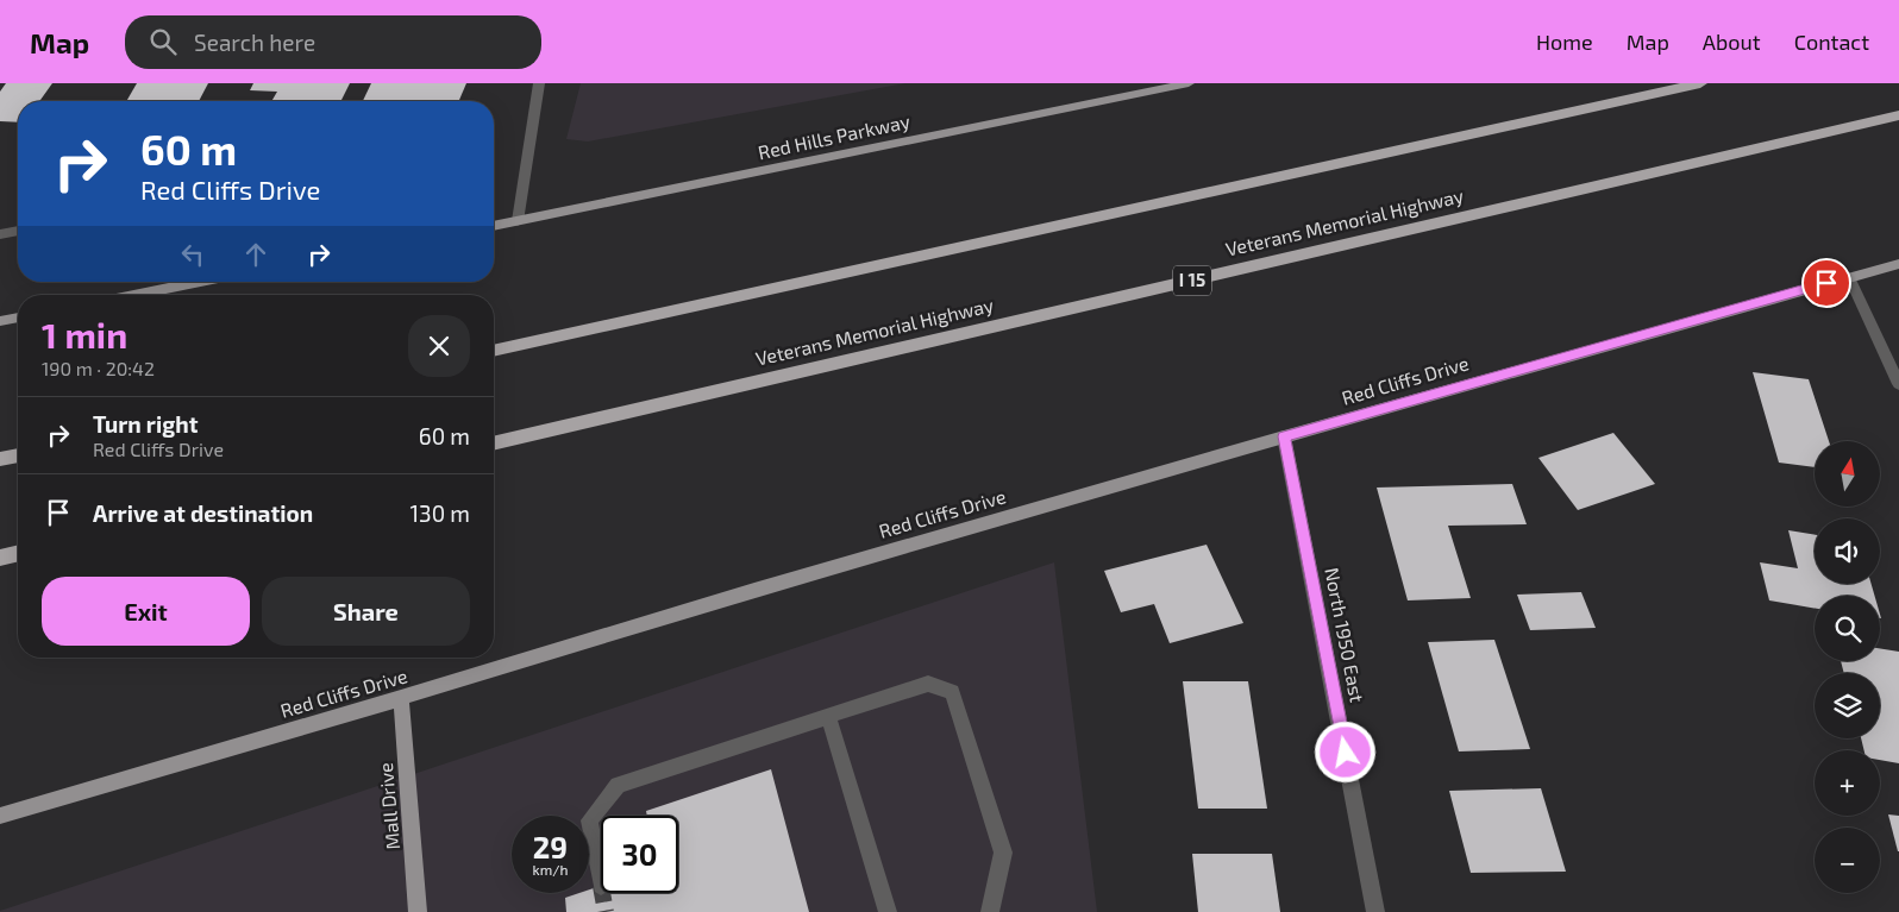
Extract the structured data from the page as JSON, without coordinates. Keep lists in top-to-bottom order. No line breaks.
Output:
{"streets":{"highway":["Veterans Memorial Highway","I 15"],"main road":["Red Hills Parkway","Red Cliffs Drive","Mall Drive"],"street":["North 1950 East"]},"crossings":[["Red Cliffs Drive","North 1950 East"],["Red Cliffs Drive","Mall Drive"]],"north":"top","page":{"header":"Map","search":"Search here","nav":["Home","Map","About","Contact"],"turn":["60 m","Red Cliffs Drive"],"heading":["1 min","190 m · 20:42"],"list":[{"name":"Turn right","note":"Red Cliffs Drive","value":"60 m"},{"name":"Arrive at destination","value":"130 m"}],"map_buttons":["+","−"],"buttons":["Exit","Share"],"speed":"29 km/h","limit":"30"}}
